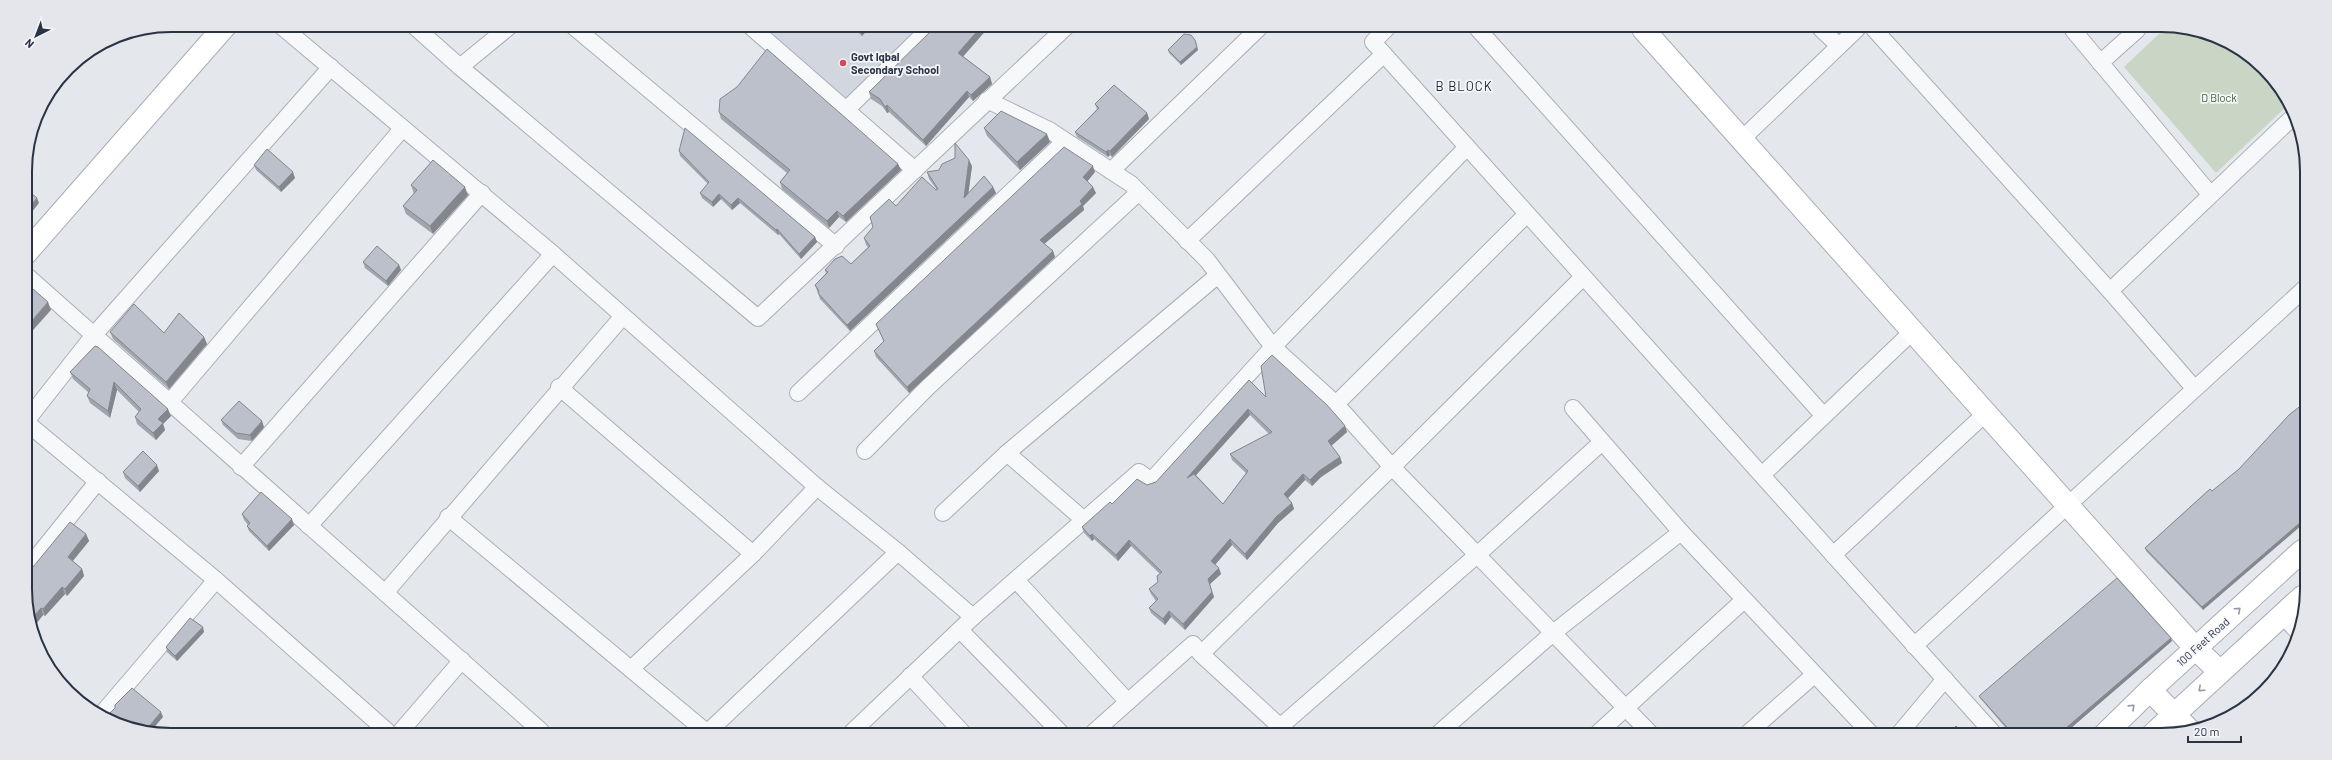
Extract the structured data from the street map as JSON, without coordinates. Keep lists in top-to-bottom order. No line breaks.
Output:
{"streets":{"street":["100 Feet Road"]},"districts":["B BLOCK"],"parks":["D Block"],"places":["Govt Iqbal Secondary School"],"scale_bar":"20 m","north":"bottom left"}
